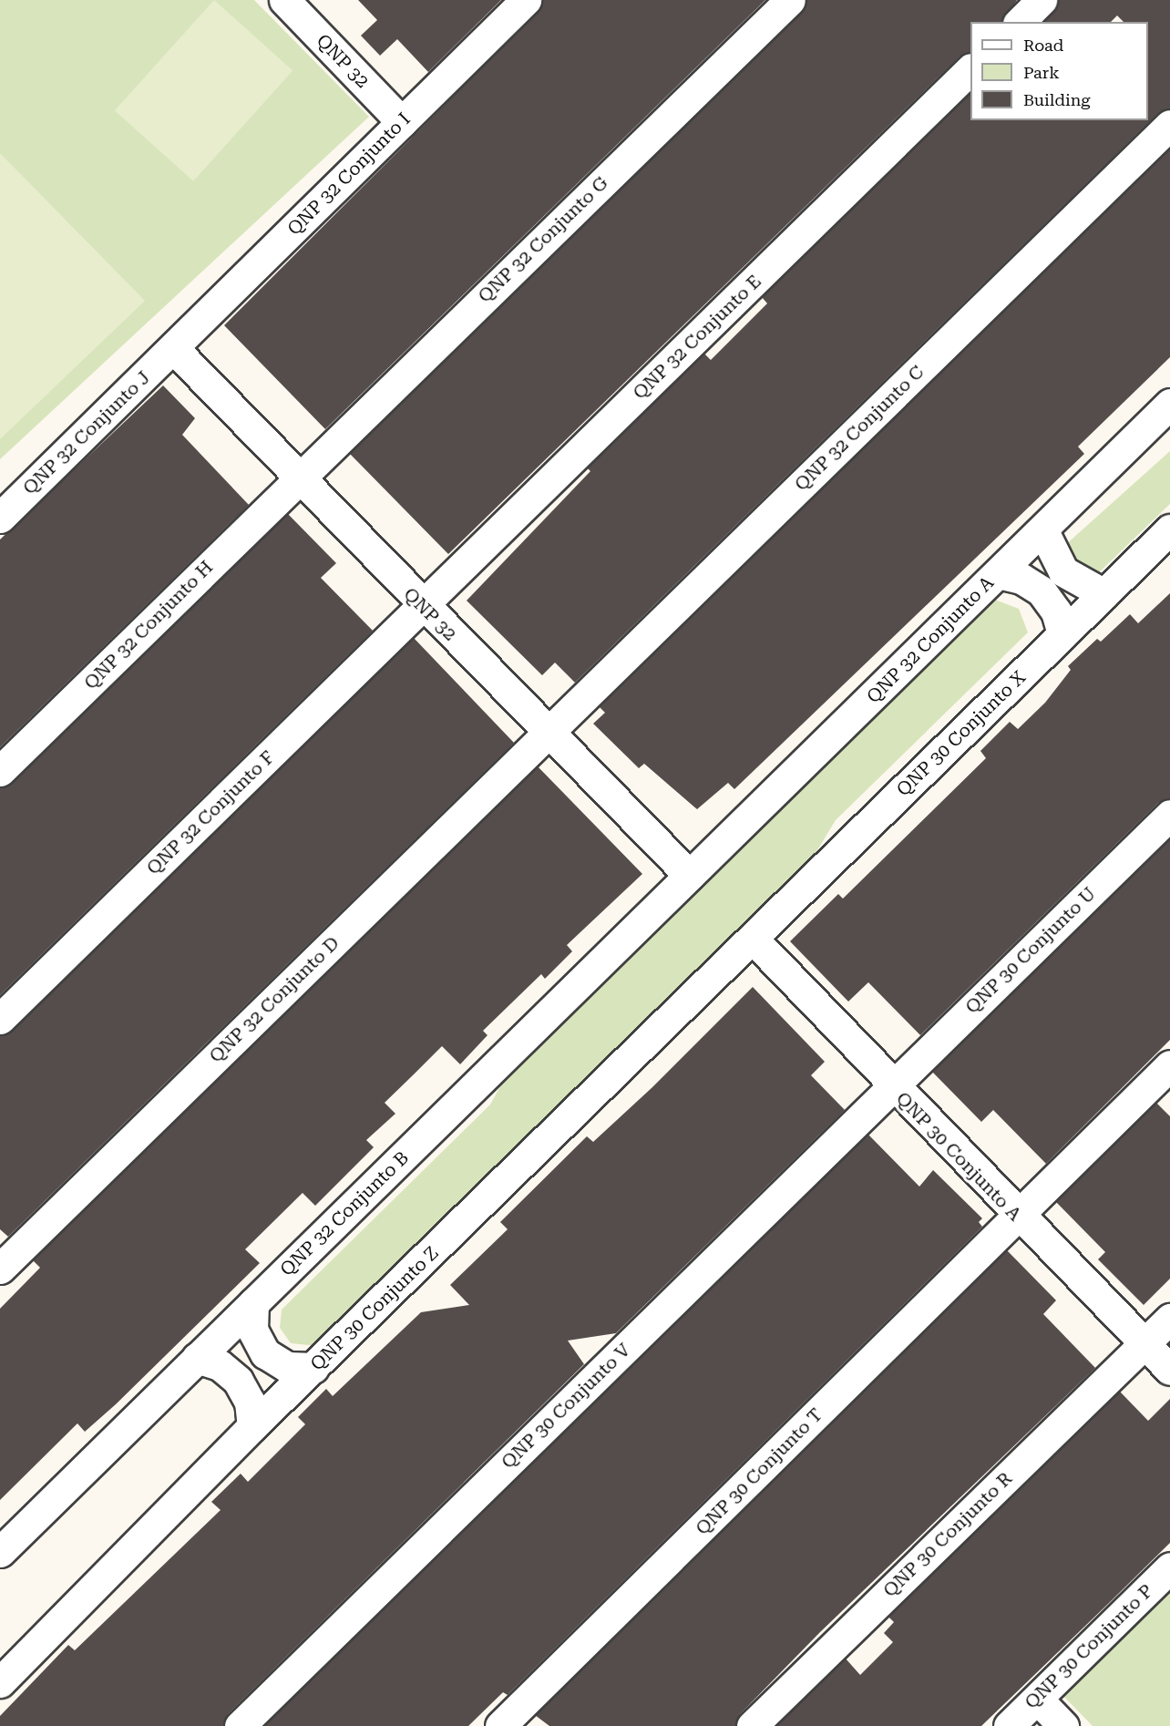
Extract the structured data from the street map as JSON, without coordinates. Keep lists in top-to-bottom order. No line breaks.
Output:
{"streets":{"street":["QNP 32","QNP 32 Conjunto I","QNP 32 Conjunto G","QNP 32 Conjunto E","QNP 32 Conjunto C","QNP 32 Conjunto J","QNP 32 Conjunto H","QNP 32 Conjunto A","QNP 30 Conjunto X","QNP 32 Conjunto F","QNP 30 Conjunto U","QNP 32 Conjunto D","QNP 30 Conjunto A","QNP 32 Conjunto B","QNP 30 Conjunto Z","QNP 30 Conjunto V","QNP 30 Conjunto T","QNP 30 Conjunto R","QNP 30 Conjunto P"]},"crossings":[["QNP 32","QNP 32 Conjunto I"],["QNP 32","QNP 32 Conjunto G"],["QNP 32","QNP 32 Conjunto E"],["QNP 32","QNP 32 Conjunto C"],["QNP 32","QNP 32 Conjunto J"],["QNP 32","QNP 32 Conjunto H"],["QNP 32","QNP 32 Conjunto A"],["QNP 32","QNP 32 Conjunto F"],["QNP 32","QNP 32 Conjunto D"],["QNP 32","QNP 32 Conjunto B"],["QNP 32 Conjunto I","QNP 32 Conjunto J"],["QNP 32 Conjunto G","QNP 32 Conjunto H"],["QNP 32 Conjunto E","QNP 32 Conjunto F"],["QNP 32 Conjunto C","QNP 32 Conjunto D"],["QNP 32 Conjunto A","QNP 32 Conjunto B"],["QNP 30 Conjunto X","QNP 30 Conjunto A"],["QNP 30 Conjunto X","QNP 30 Conjunto Z"],["QNP 30 Conjunto U","QNP 30 Conjunto A"],["QNP 30 Conjunto U","QNP 30 Conjunto V"],["QNP 30 Conjunto A","QNP 30 Conjunto Z"],["QNP 30 Conjunto A","QNP 30 Conjunto V"],["QNP 30 Conjunto A","QNP 30 Conjunto T"],["QNP 30 Conjunto A","QNP 30 Conjunto R"]],"legend":["Road","Park","Building"]}
